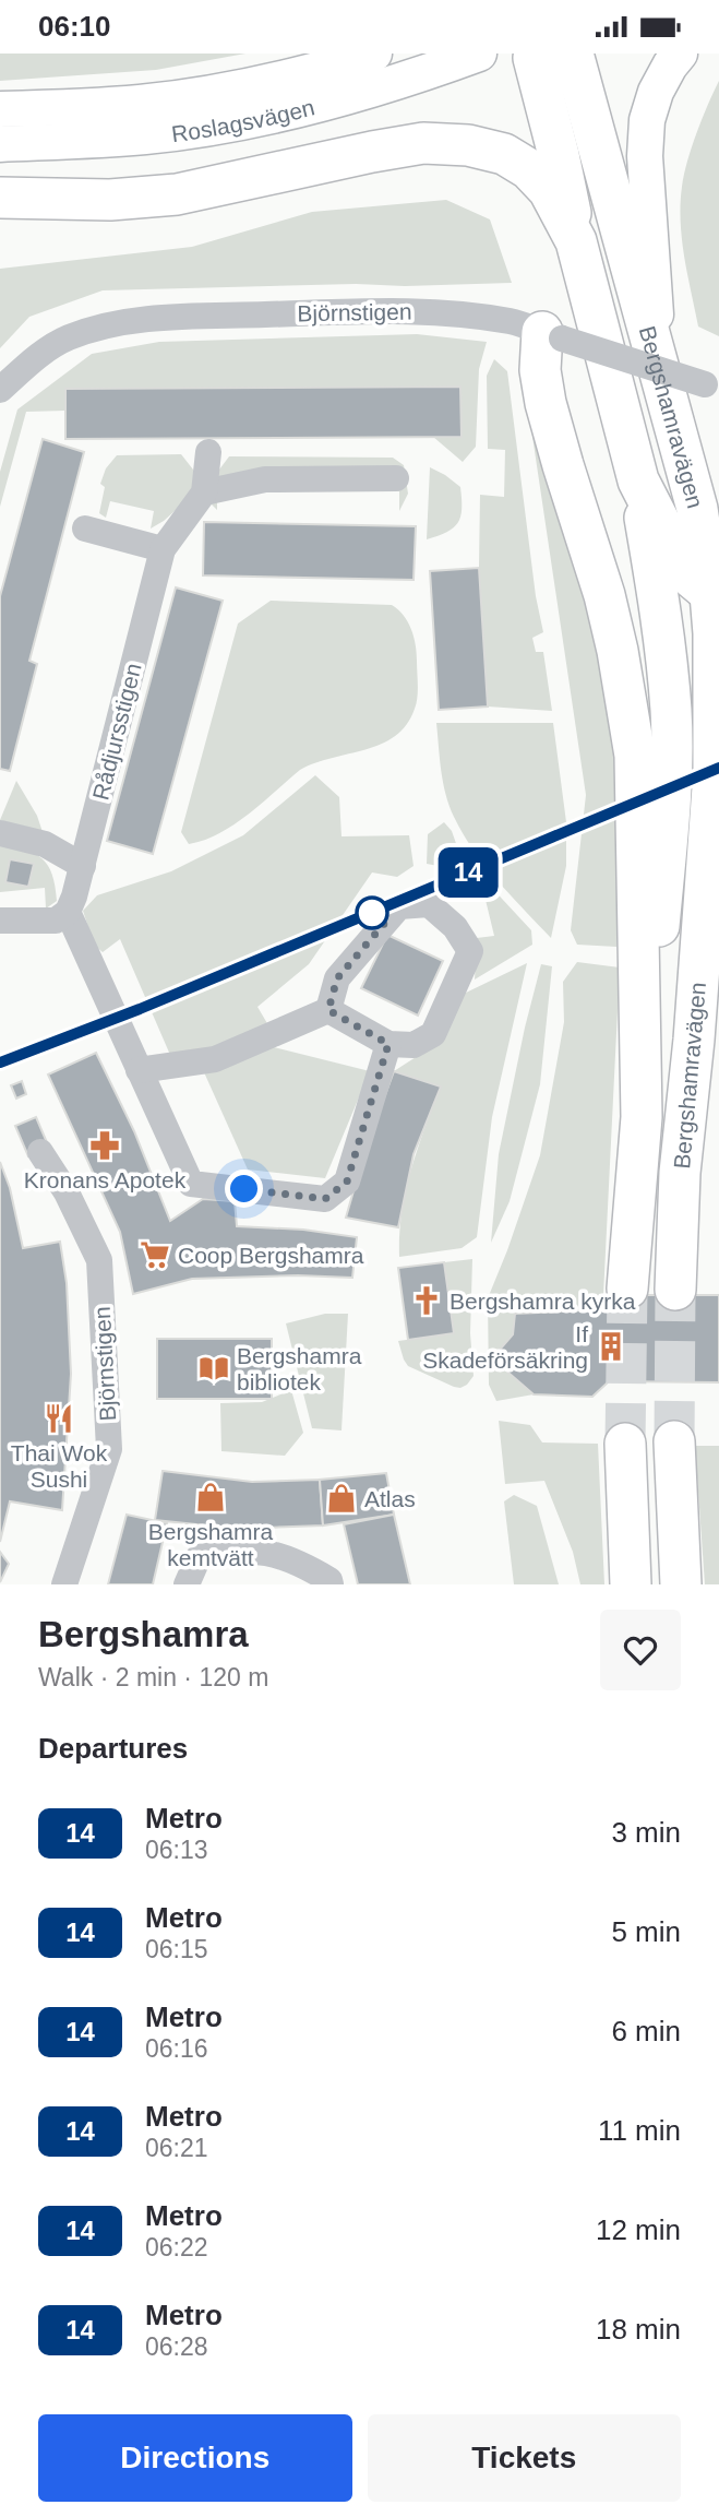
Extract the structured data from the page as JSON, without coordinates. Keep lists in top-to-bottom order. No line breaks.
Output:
{"streets":{"highway":["Bergshamravägen"],"main road":["Roslagsvägen"],"street":["Björnstigen","Rådjursstigen"]},"places":{"pharmacy":["Kronans Apotek"],"supermarket":["Coop Bergshamra"],"church":["Bergshamra kyrka"],"building":["If Skadeförsäkring"],"library":["Bergshamra bibliotek"],"restaurant":["Thai Wok Sushi"],"shop":["Bergshamra kemtvätt","Atlas"]},"lines":["metro line 14"],"page":{"status":"06:10","on_map":"14","heading":[["Bergshamra","Walk · 2 min · 120 m"],"Departures"],"list":[{"mark":"14","name":"Metro","note":"06:13","value":"3 min"},{"mark":"14","name":"Metro","note":"06:15","value":"5 min"},{"mark":"14","name":"Metro","note":"06:16","value":"6 min"},{"mark":"14","name":"Metro","note":"06:21","value":"11 min"},{"mark":"14","name":"Metro","note":"06:22","value":"12 min"},{"mark":"14","name":"Metro","note":"06:28","value":"18 min"}],"buttons":["Directions","Tickets"]}}
